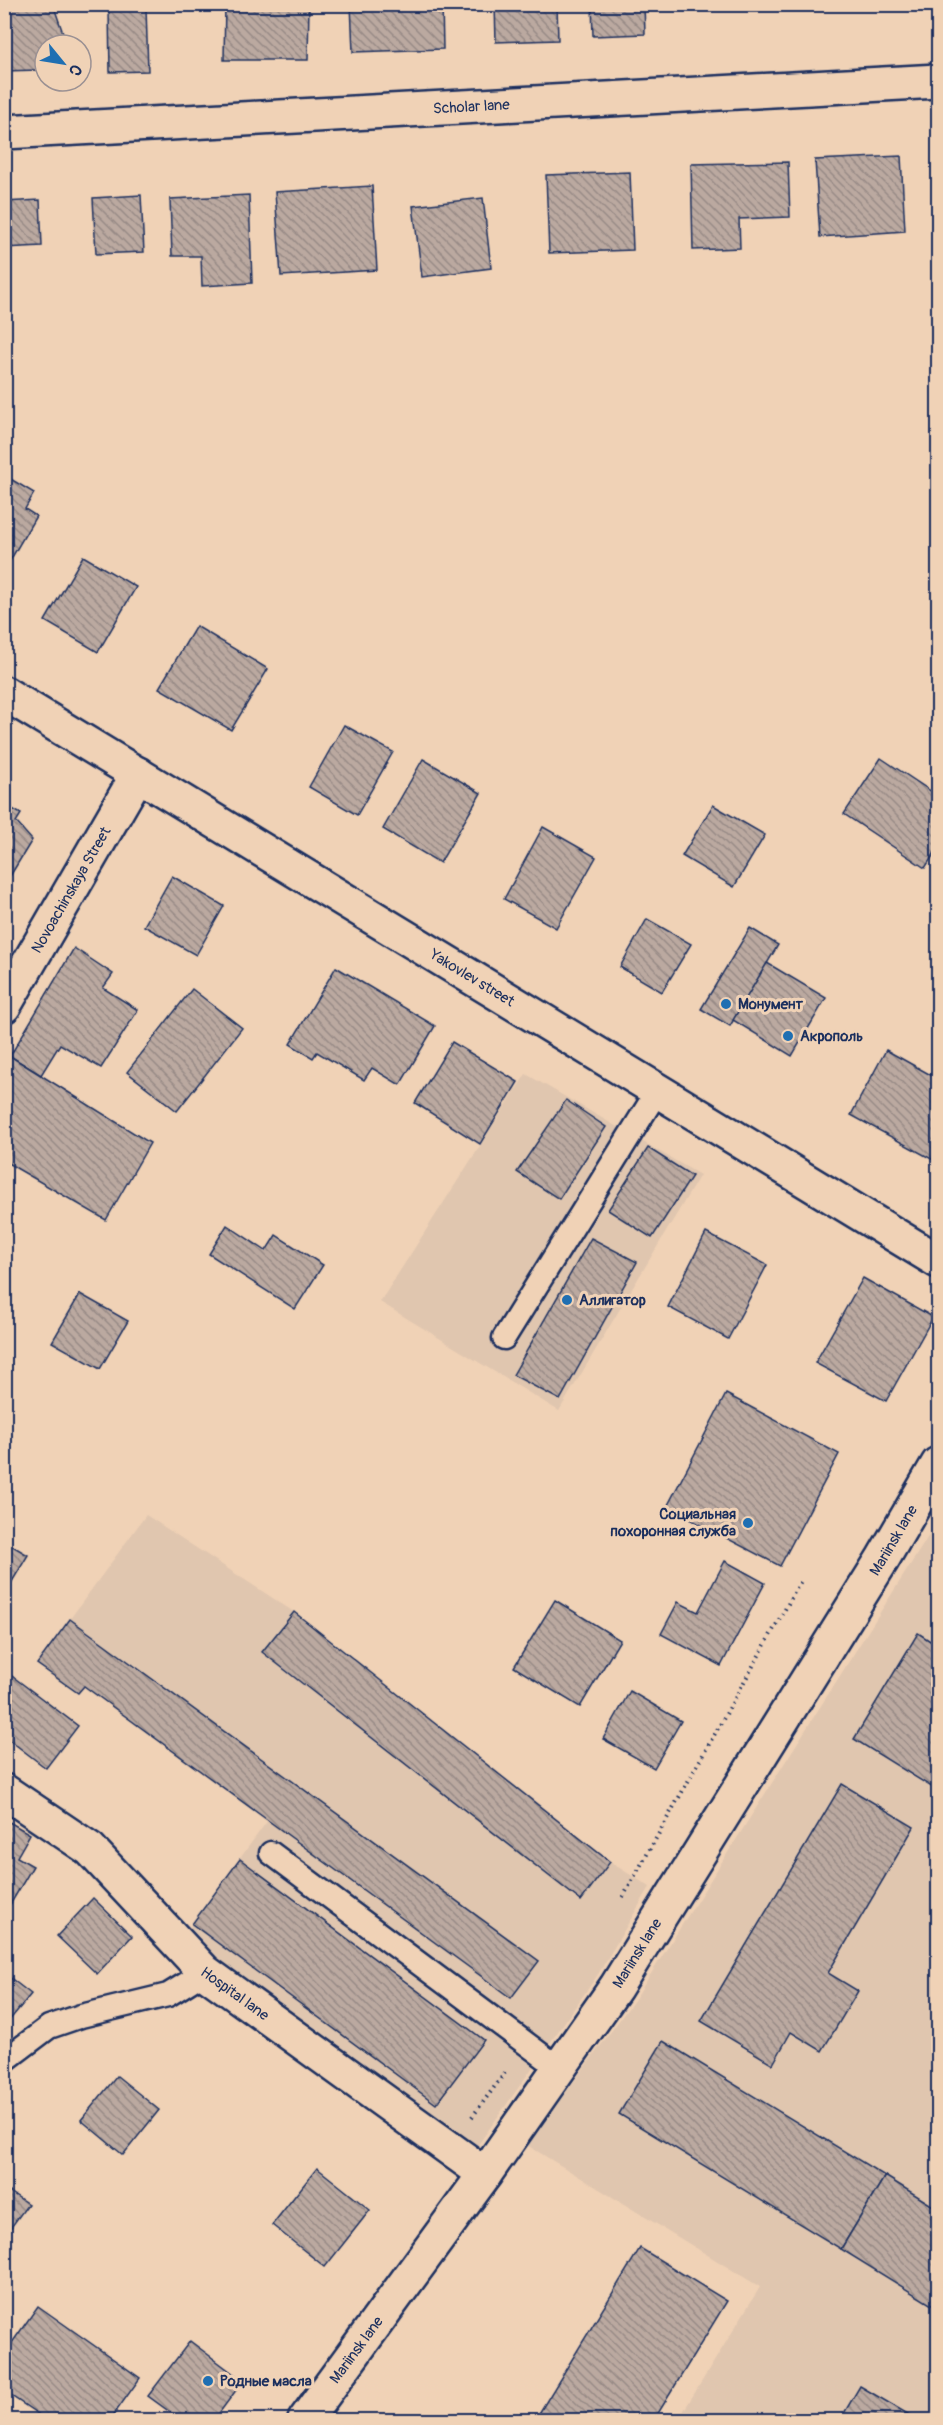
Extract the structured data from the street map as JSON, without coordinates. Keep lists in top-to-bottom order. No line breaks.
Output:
{"streets":{"street":["Scholar lane","Novoachinskaya Street","Yakovlev street","Mariinsk lane","Hospital lane"]},"crossings":[["Novoachinskaya Street","Yakovlev street"],["Mariinsk lane","Hospital lane"]],"places":["Монумент","Акрополь","Аллигатор","Социальная похоронная служба","Родные масла"],"north":"bottom right"}
